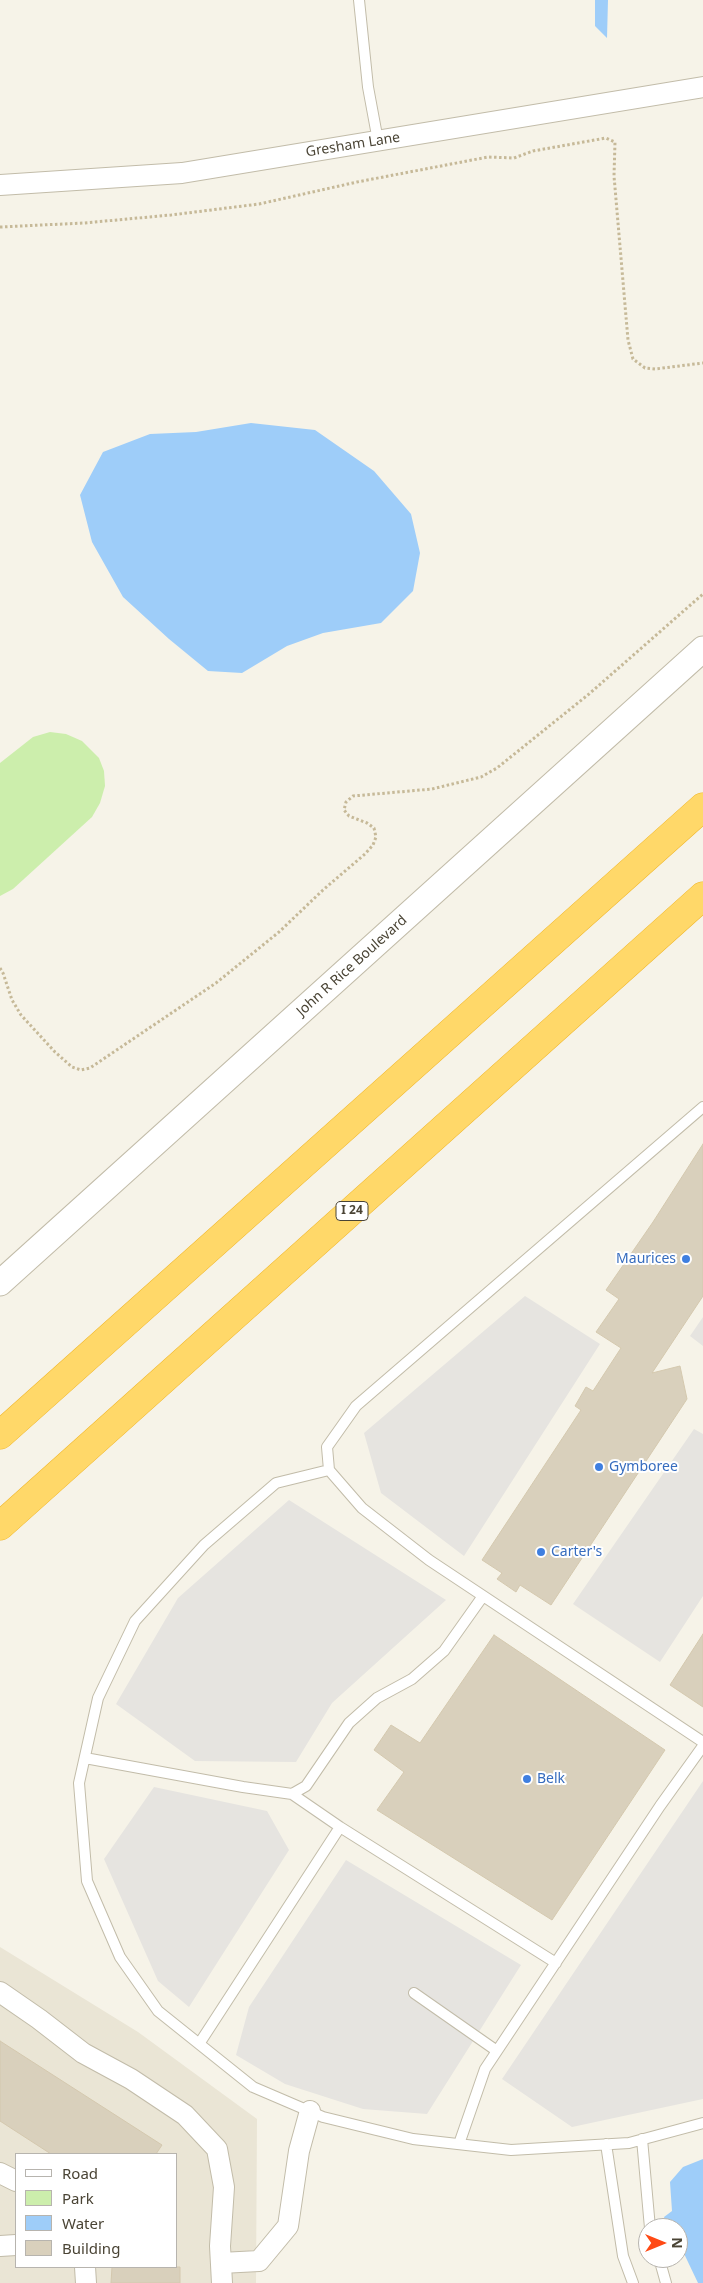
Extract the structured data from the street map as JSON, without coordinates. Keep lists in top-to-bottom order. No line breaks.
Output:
{"streets":{"highway":["I 24"],"street":["Gresham Lane","John R Rice Boulevard"]},"places":["Maurices","Gymboree","Carter's","Belk"],"legend":["Road","Park","Water","Building"],"north":"right"}
